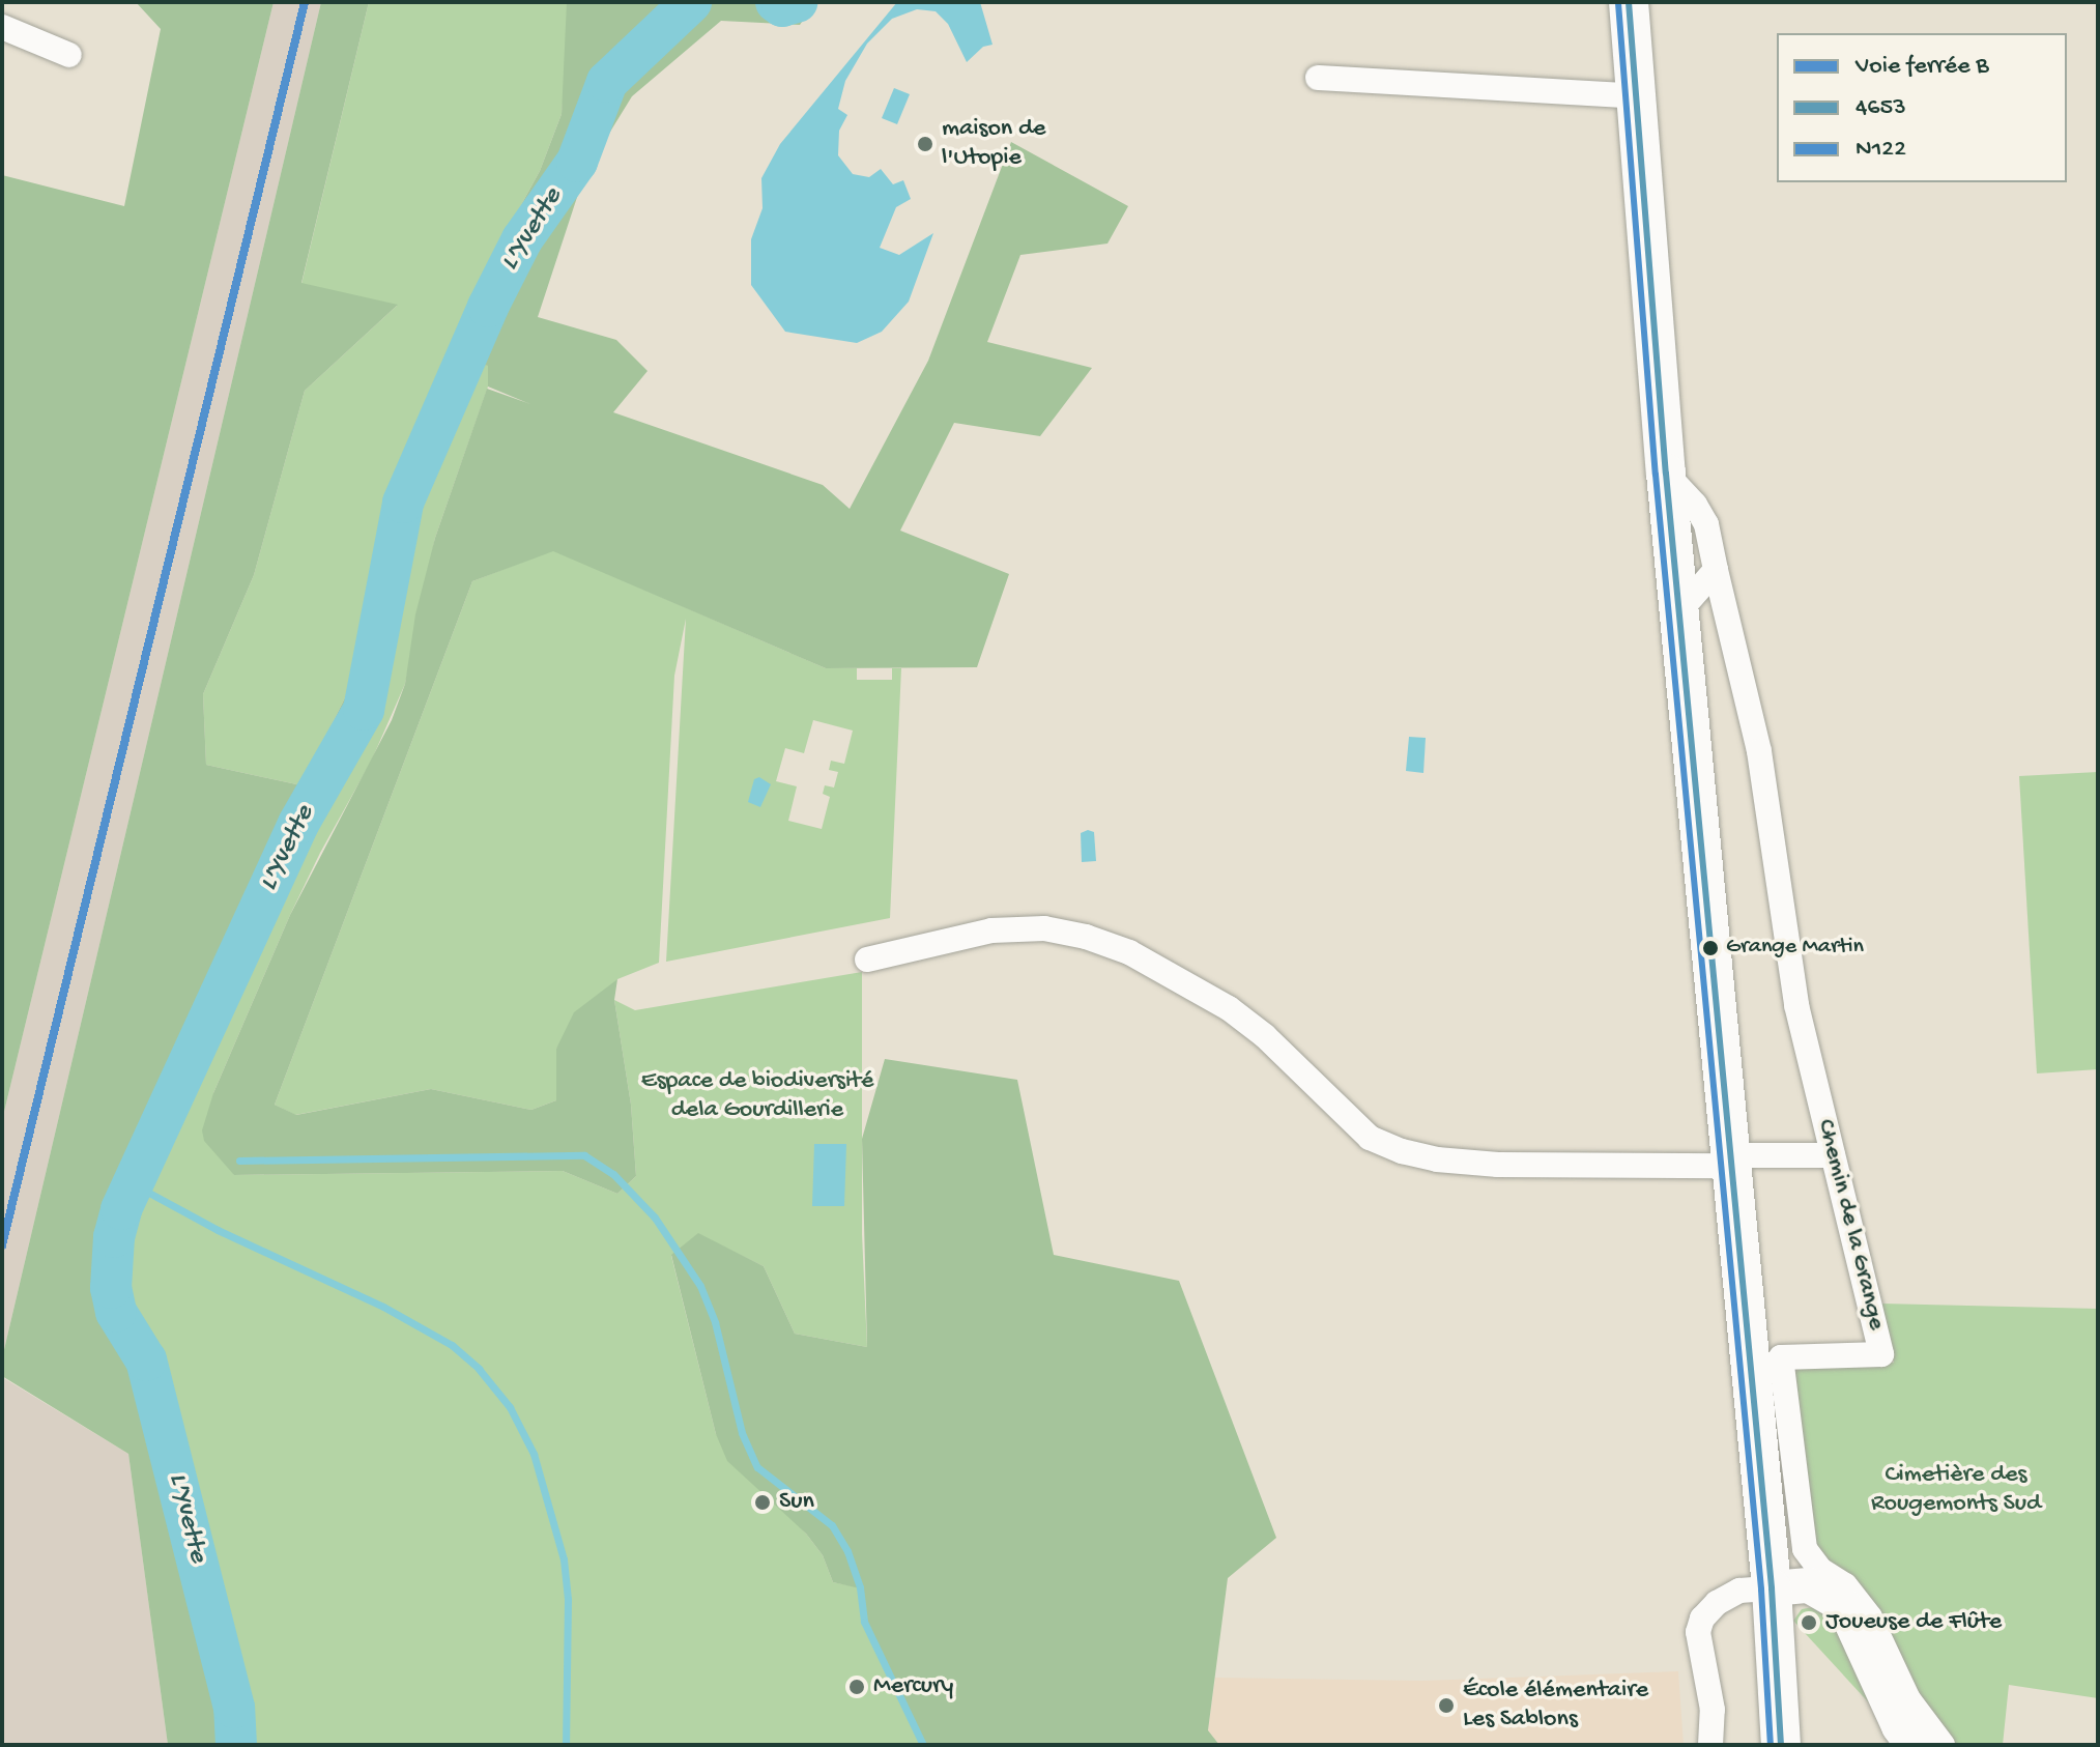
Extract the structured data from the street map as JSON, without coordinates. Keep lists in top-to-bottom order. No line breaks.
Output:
{"streets":{"street":["Chemin de la Grange"]},"water":["L'Yvette"],"parks":["Espace de biodiversité dela Gourdillerie","Cimetière des Rougemonts Sud"],"places":["maison de l'Utopie","Grange Martin","Sun","Joueuse de Flûte","Mercury","École élémentaire Les Sablons"],"lines":["rail line B","transit line 4653","transit line N122"],"legend":["Voie ferrée B","4653","N122"]}
